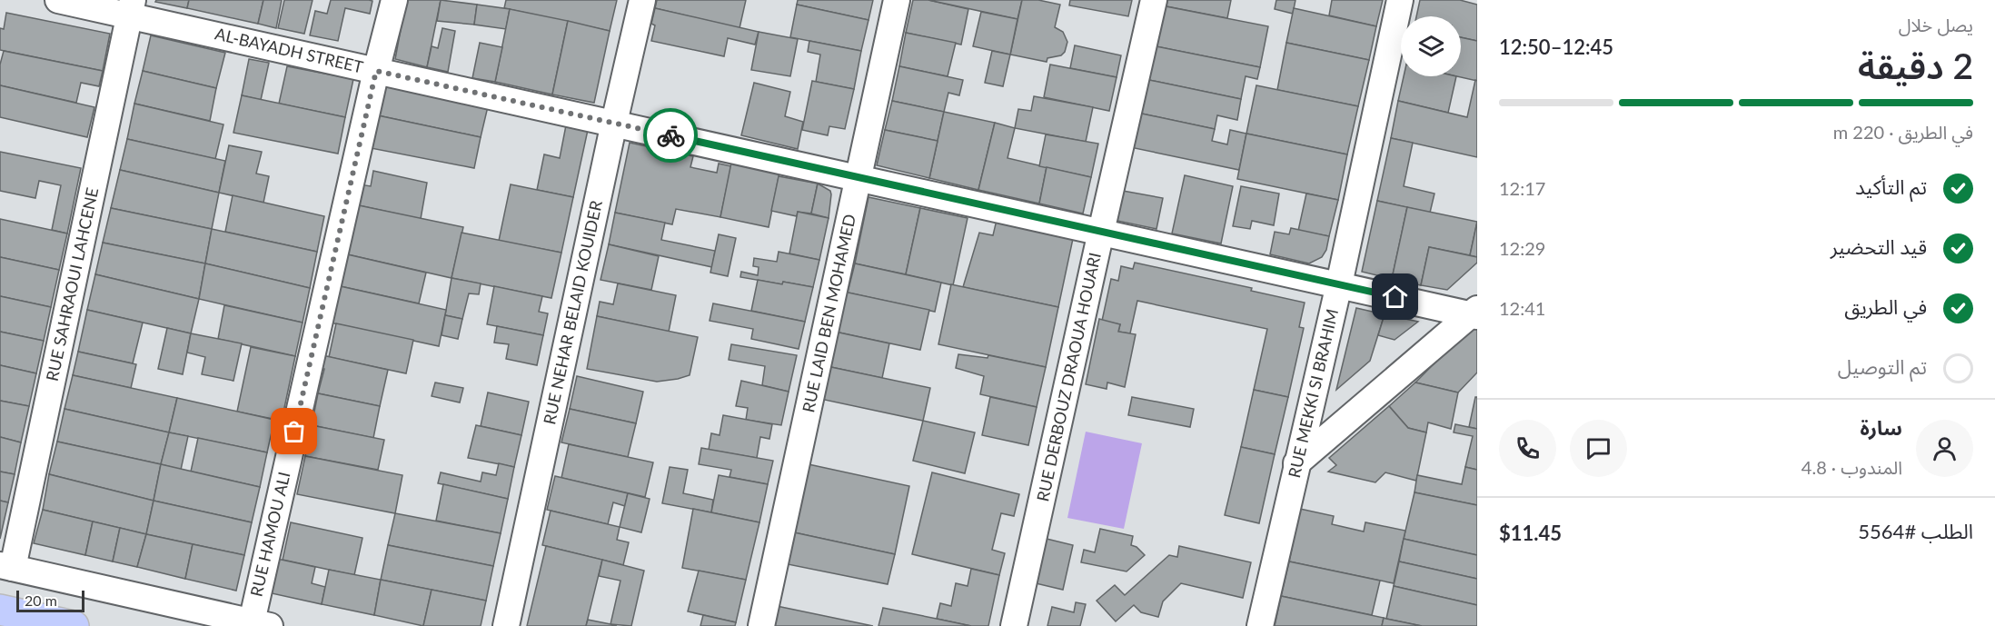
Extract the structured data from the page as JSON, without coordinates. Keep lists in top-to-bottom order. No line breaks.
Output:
{"streets":{"street":["AL-BAYADH STREET","RUE SAHRAOUI LAHCENE","RUE NEHAR BELAID KOUIDER","RUE LAID BEN MOHAMED","RUE DERBOUZ DRAOUA HOUARI","RUE MEKKI SI BRAHIM","RUE HAMOU ALI"]},"crossings":[["AL-BAYADH STREET","RUE SAHRAOUI LAHCENE"],["AL-BAYADH STREET","RUE NEHAR BELAID KOUIDER"],["AL-BAYADH STREET","RUE LAID BEN MOHAMED"],["AL-BAYADH STREET","RUE DERBOUZ DRAOUA HOUARI"],["AL-BAYADH STREET","RUE MEKKI SI BRAHIM"],["AL-BAYADH STREET","RUE HAMOU ALI"]],"scale_bar":"20 m","page":{"heading":["2 دقيقة","يصل خلال","12:45–12:50"],"panel":["سارة","المندوب · 4.8","الطلب #5564","$11.45"],"bar":"في الطريق · 220 m","list":[["تم التأكيد","12:17"],["قيد التحضير","12:29"],["في الطريق","12:41"],"تم التوصيل"],"scale":"20 m"}}
